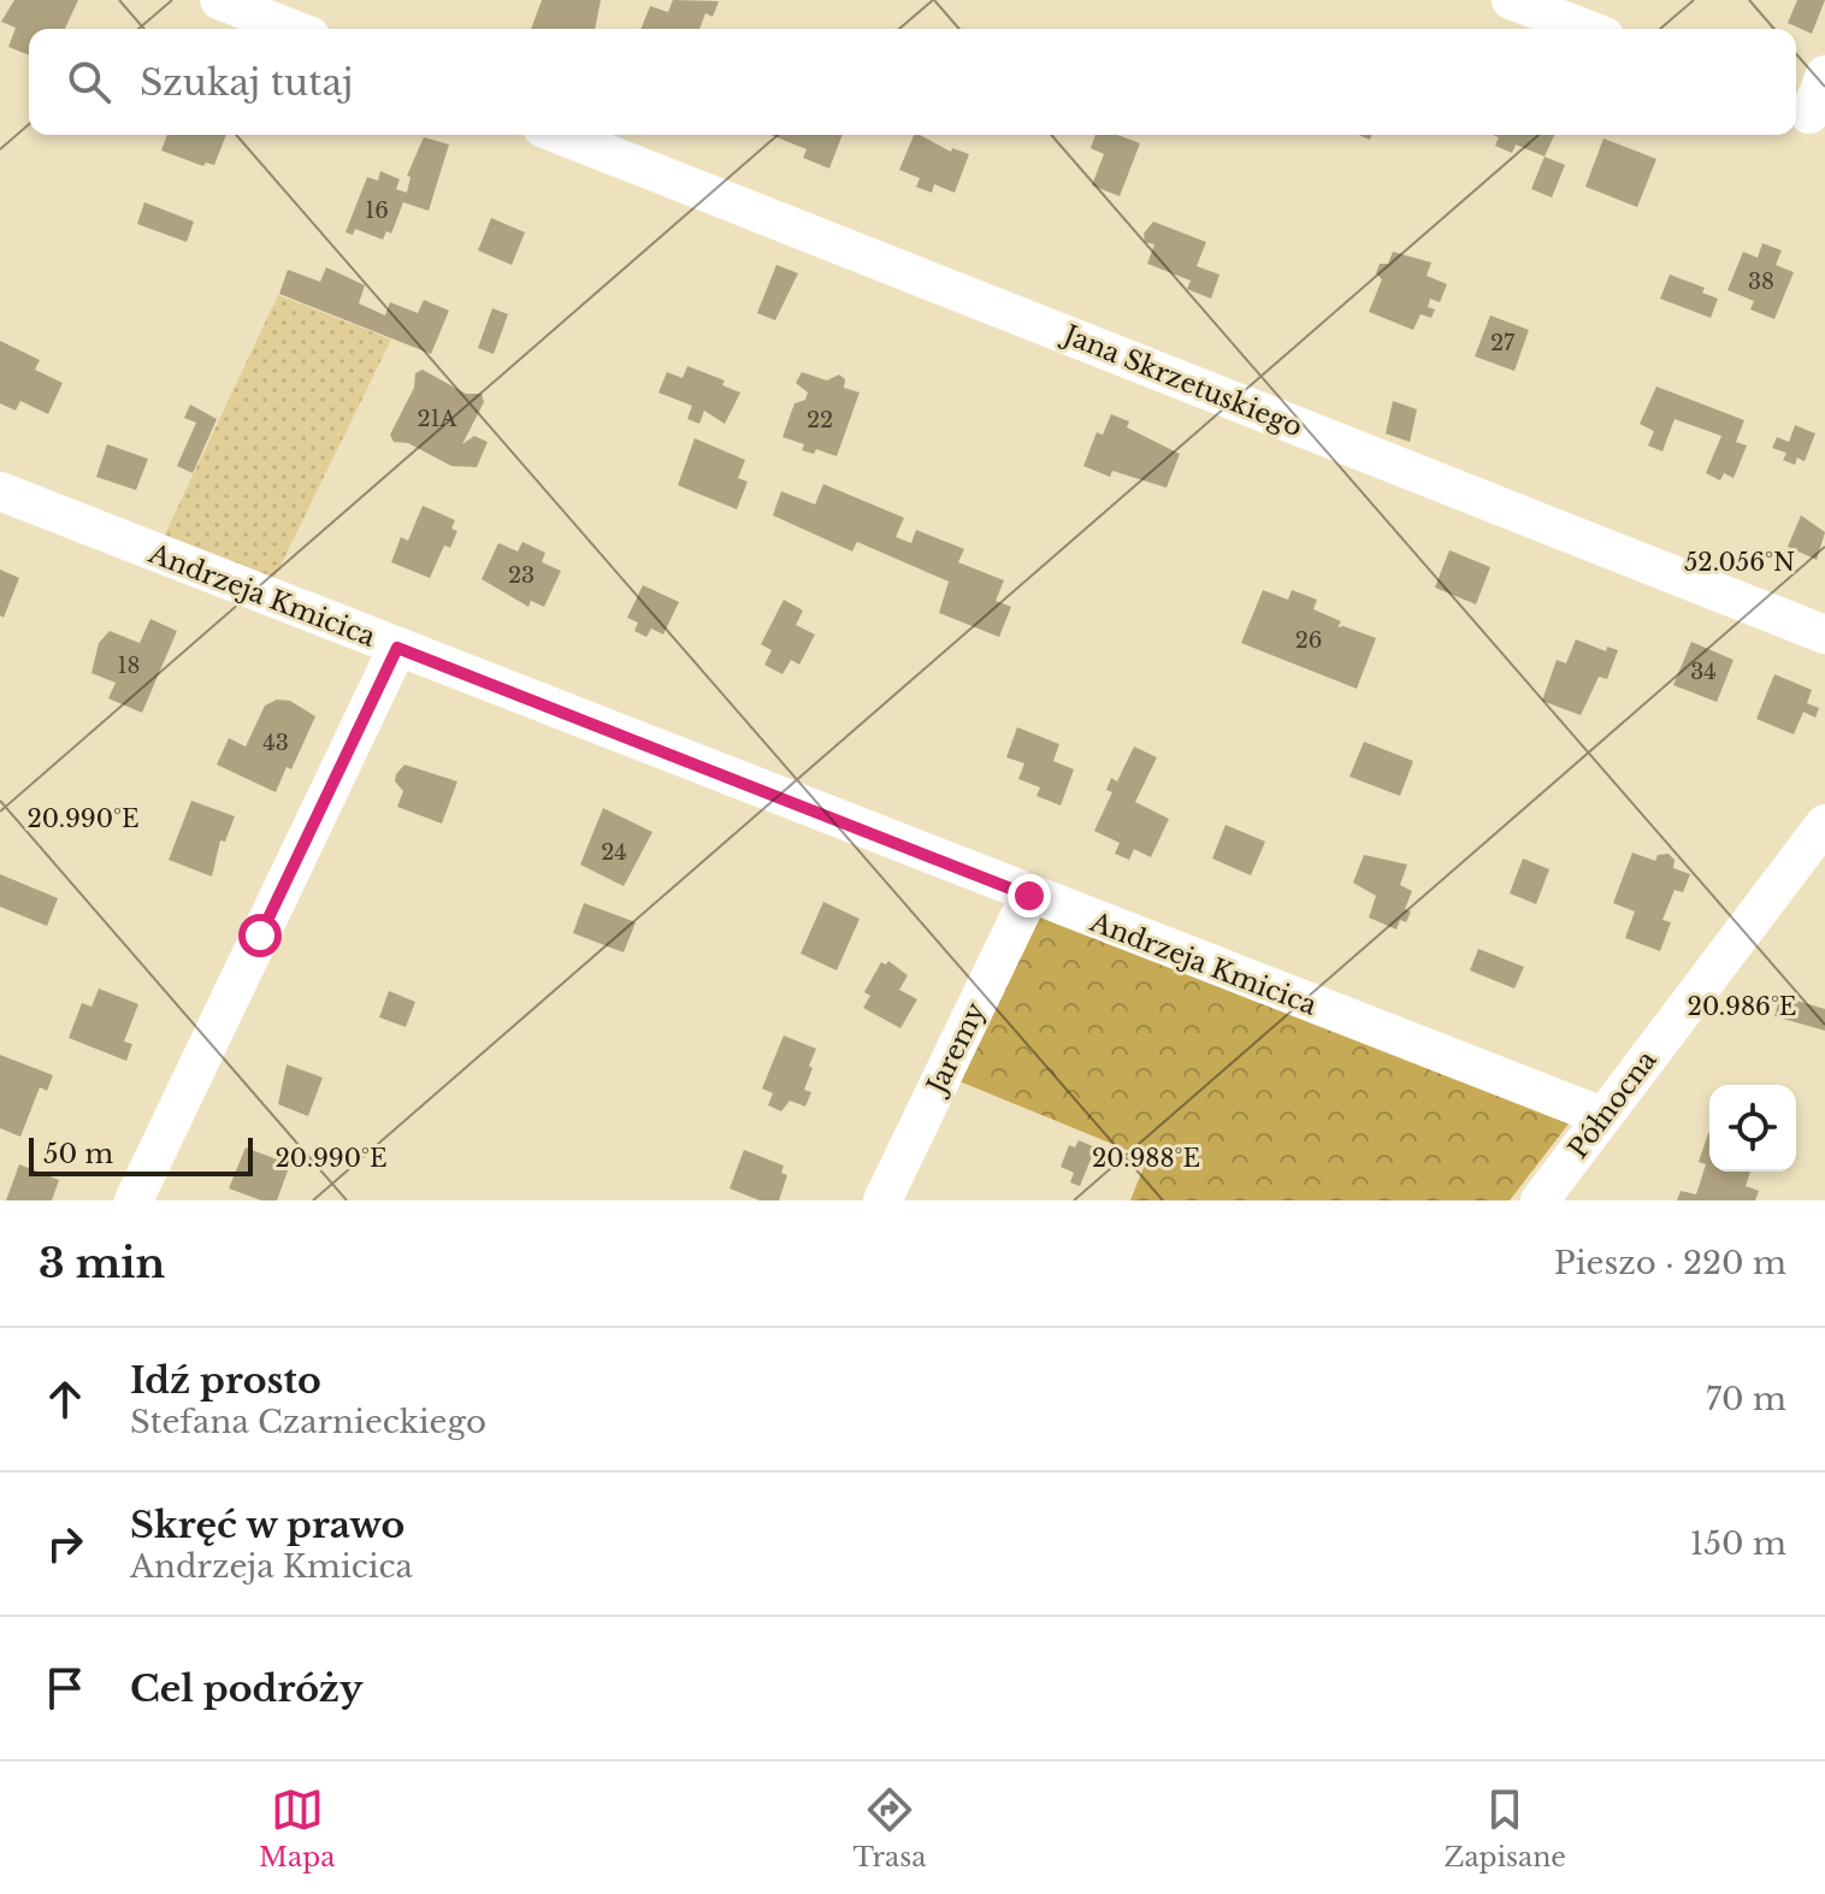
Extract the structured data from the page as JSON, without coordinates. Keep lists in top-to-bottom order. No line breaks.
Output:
{"streets":{"street":["Jana Skrzetuskiego","Andrzeja Kmicica","Jaremy","Północna"]},"crossings":[["Andrzeja Kmicica","Jaremy"],["Andrzeja Kmicica","Północna"]],"house_numbers":["16","38","27","21A","22","23","26","18","34","43","24"],"scale_bar":"50 m","page":{"search":"Szukaj tutaj","scale":"50 m","heading":["3 min","Pieszo · 220 m"],"list":[["Idź prosto","Stefana Czarnieckiego","70 m"],["Skręć w prawo","Andrzeja Kmicica","150 m"],"Cel podróży"],"nav":["Mapa","Trasa","Zapisane"]},"coordinates":["52.056°N","20.990°E","20.986°E","20.988°E"]}
